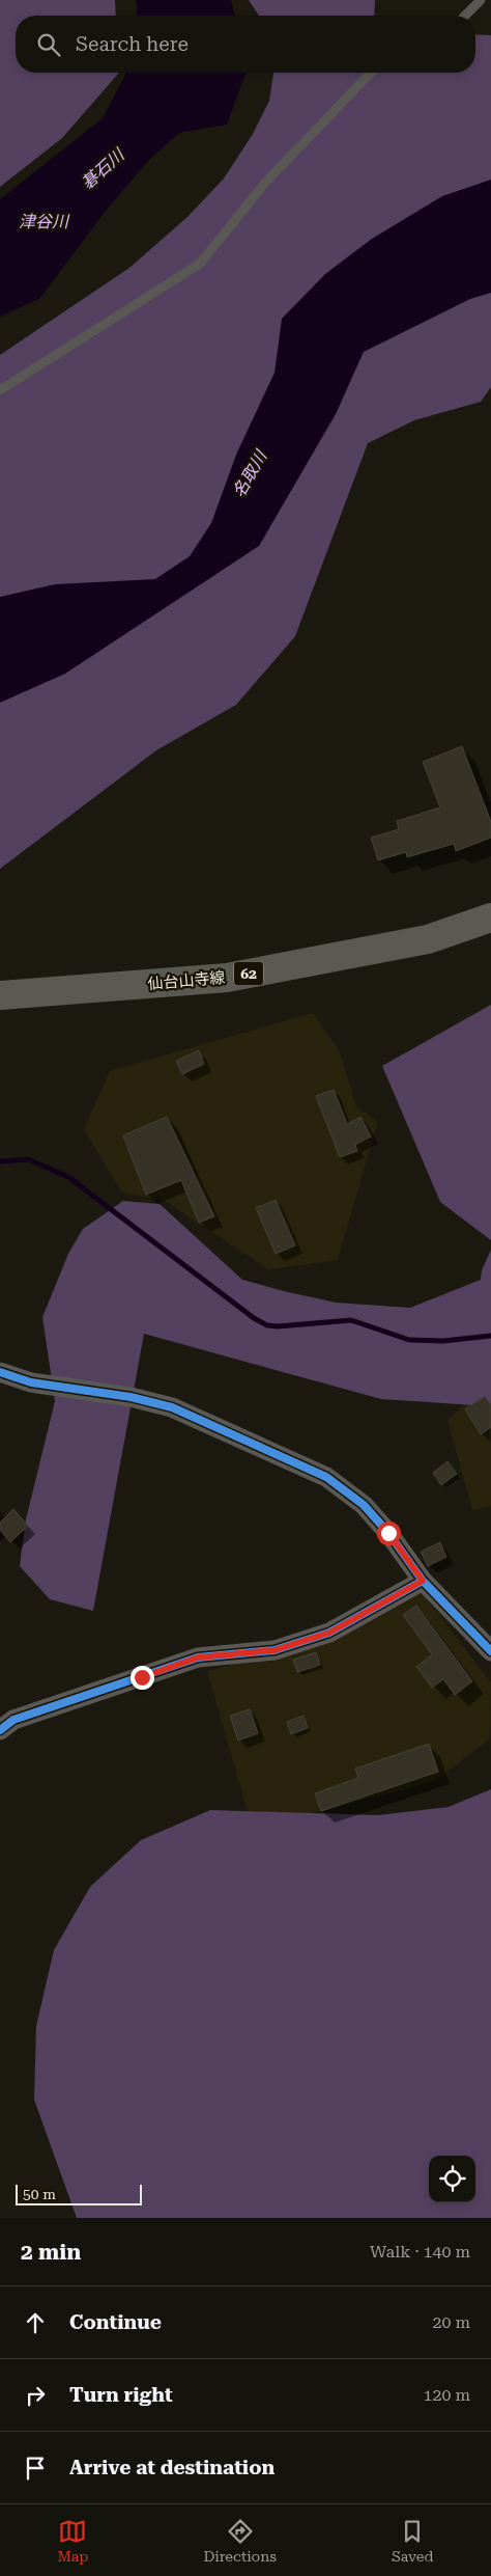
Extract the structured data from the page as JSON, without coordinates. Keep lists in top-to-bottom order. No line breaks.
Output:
{"streets":{"main road":["62","仙台山寺線"]},"water":["碁石川","津谷川","名取川"],"scale_bar":"50 m","page":{"search":"Search here","scale":"50 m","heading":["2 min","Walk · 140 m"],"list":[["Continue","20 m"],["Turn right","120 m"],"Arrive at destination"],"nav":["Map","Directions","Saved"]}}
